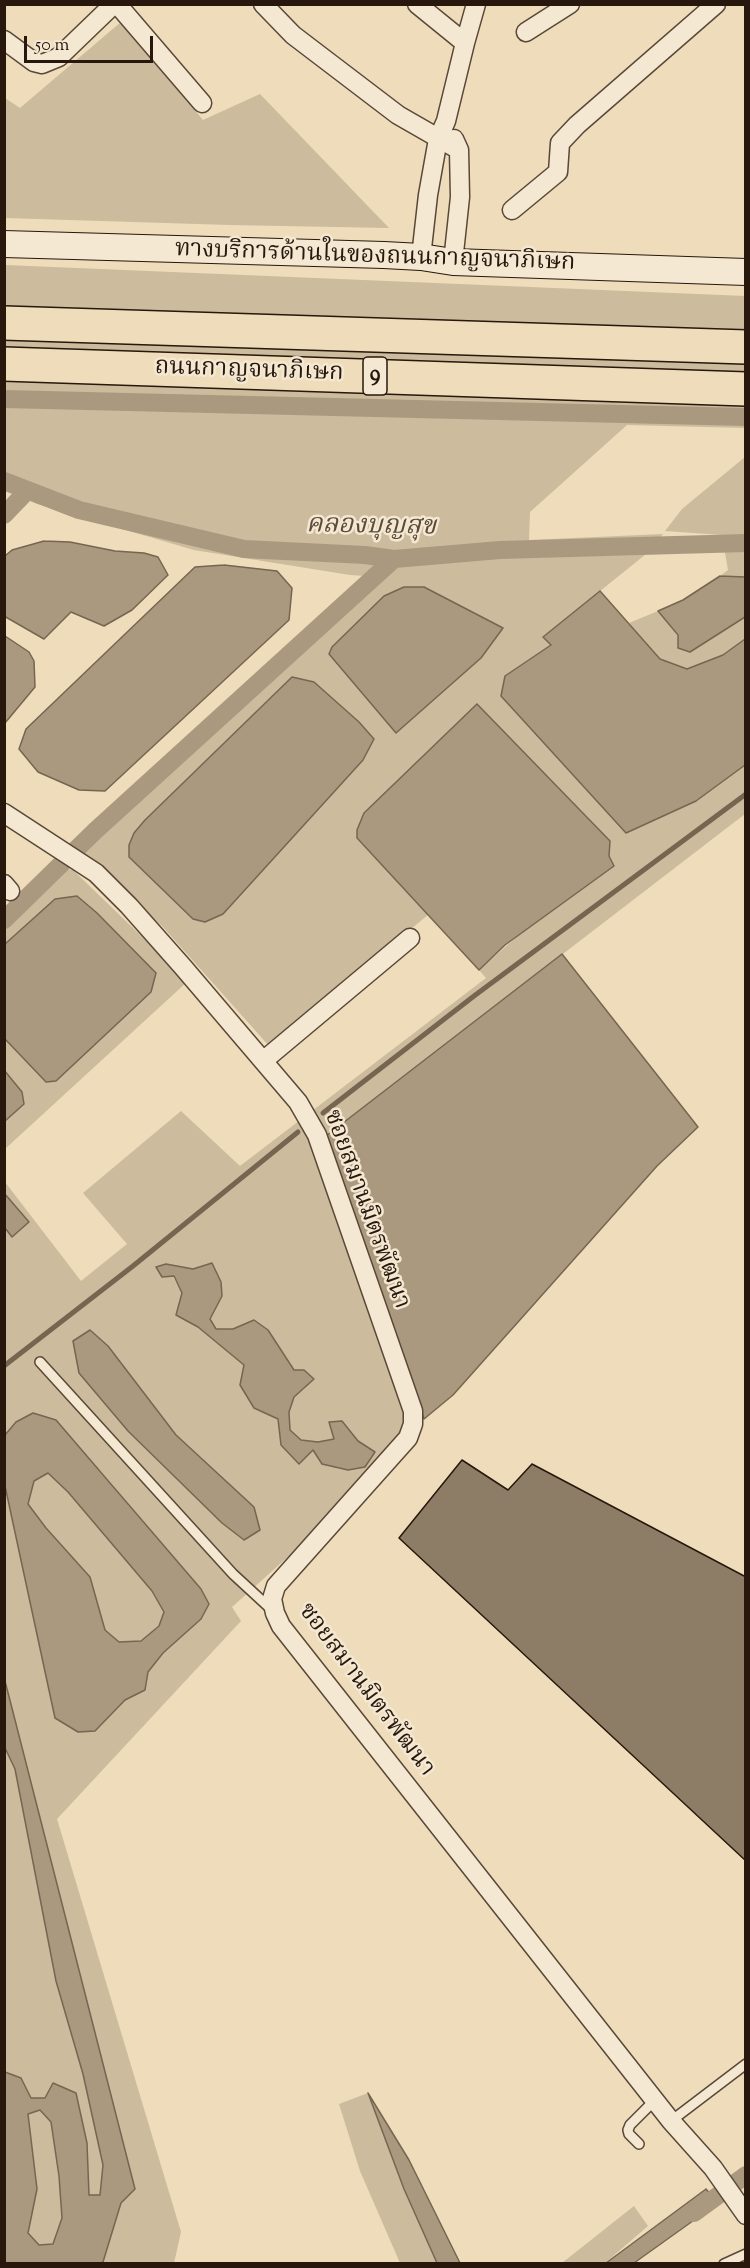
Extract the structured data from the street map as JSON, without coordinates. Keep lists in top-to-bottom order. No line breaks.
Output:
{"streets":{"highway":["ถนนกาญจนาภิเษก","9"],"main road":["ทางบริการด้านในของถนนกาญจนาภิเษก"],"street":["ซอยสมานมิตรพัฒนา"]},"water":["คลองบุญสุข"],"scale_bar":"50 m"}
